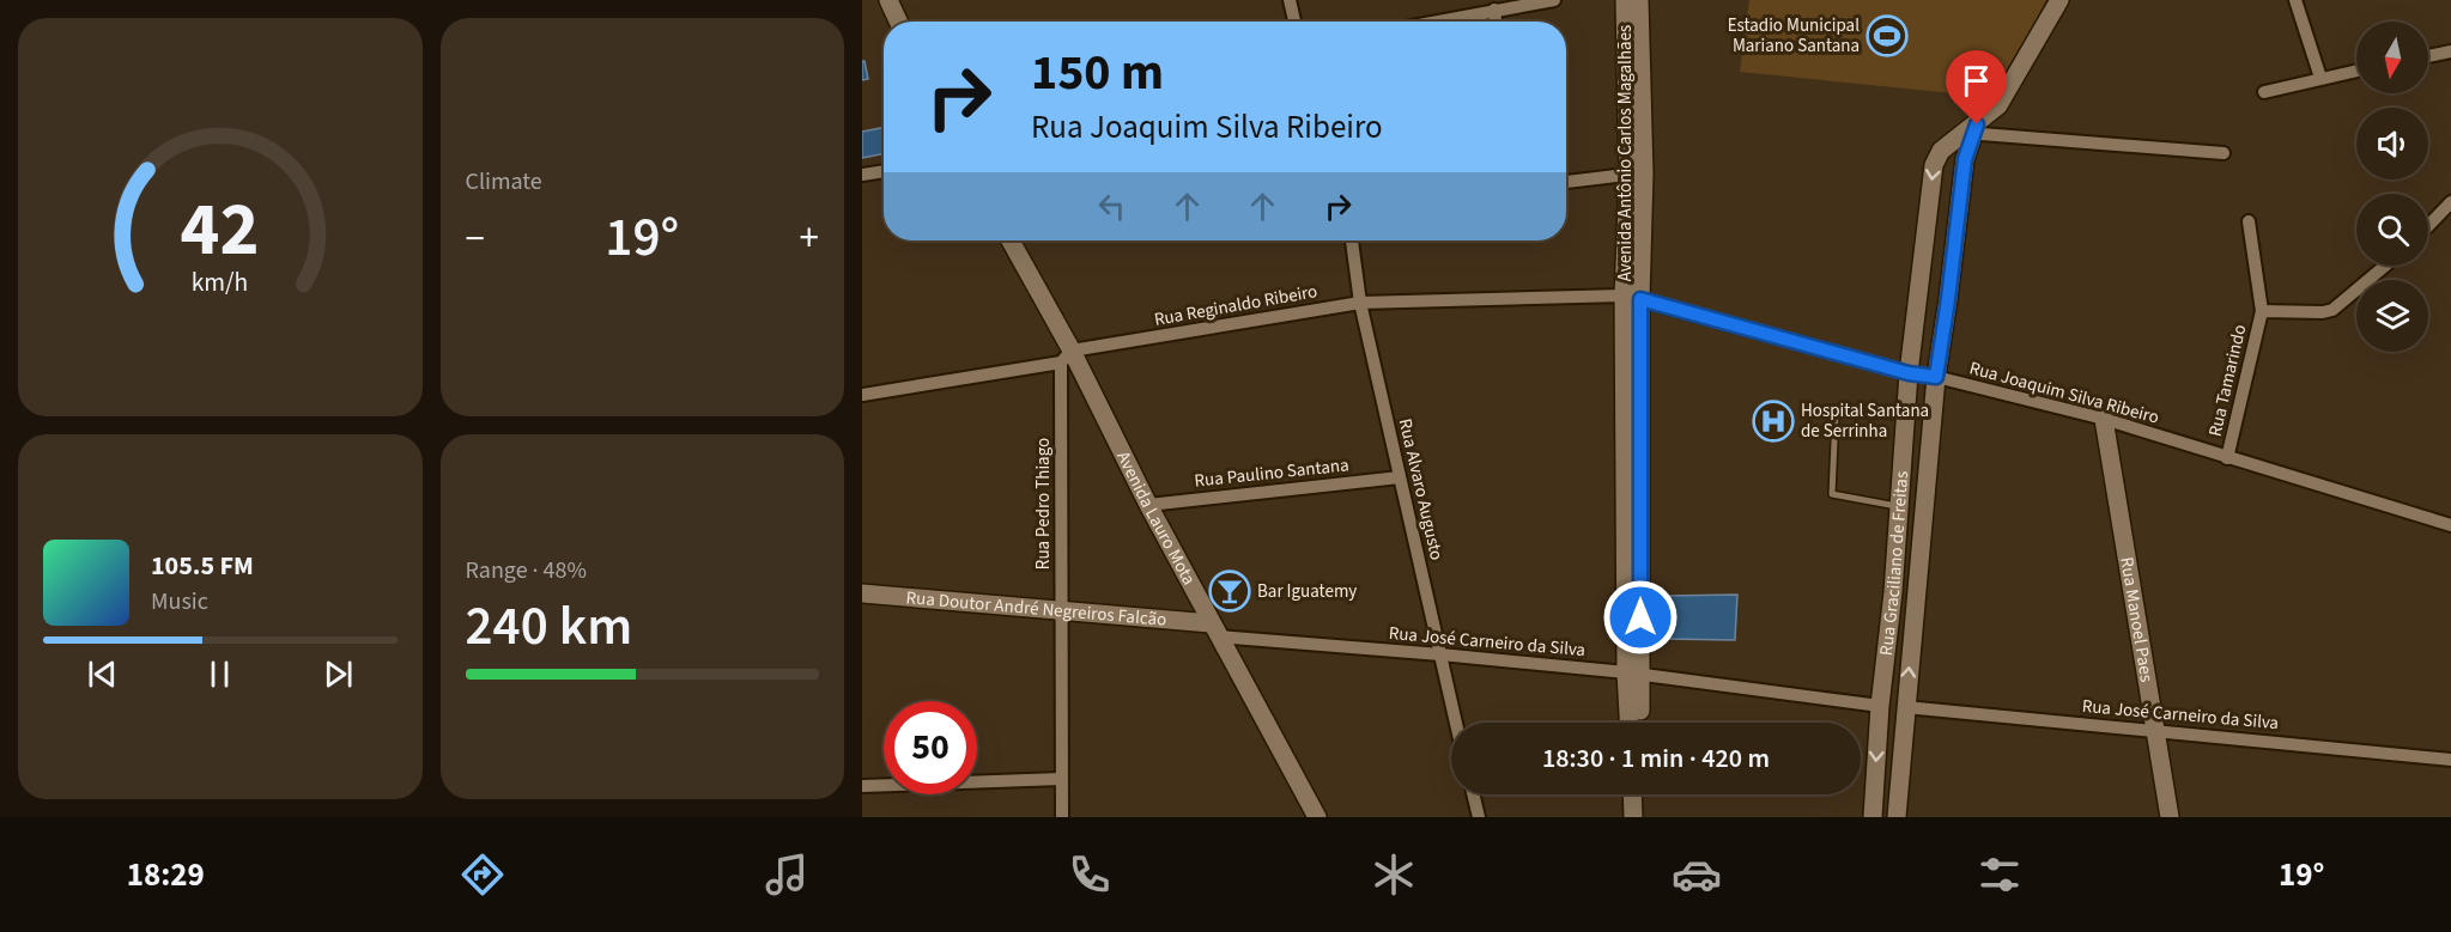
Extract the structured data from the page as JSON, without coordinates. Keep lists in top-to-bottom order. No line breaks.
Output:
{"streets":{"street":["Avenida Antônio Carlos Magalhães","Rua Reginaldo Ribeiro","Rua Tamarindo","Rua Joaquim Silva Ribeiro","Rua Paulino Santana","Rua Alvaro Augusto","Rua Pedro Thiago","Avenida Lauro Mota","Rua Graciliano de Freitas","Rua Doutor André Negreiros Falcão","Rua Manoel Paes","Rua José Carneiro da Silva"]},"crossings":[["Avenida Antônio Carlos Magalhães","Rua Reginaldo Ribeiro"],["Avenida Antônio Carlos Magalhães","Rua Joaquim Silva Ribeiro"],["Avenida Antônio Carlos Magalhães","Rua José Carneiro da Silva"],["Rua Reginaldo Ribeiro","Rua Joaquim Silva Ribeiro"],["Rua Reginaldo Ribeiro","Rua Alvaro Augusto"],["Rua Reginaldo Ribeiro","Rua Pedro Thiago"],["Rua Reginaldo Ribeiro","Avenida Lauro Mota"],["Rua Tamarindo","Rua Joaquim Silva Ribeiro"],["Rua Joaquim Silva Ribeiro","Rua Graciliano de Freitas"],["Rua Joaquim Silva Ribeiro","Rua Manoel Paes"],["Rua Paulino Santana","Rua Alvaro Augusto"],["Rua Paulino Santana","Avenida Lauro Mota"],["Rua Alvaro Augusto","Rua José Carneiro da Silva"],["Rua Pedro Thiago","Avenida Lauro Mota"],["Rua Pedro Thiago","Rua Doutor André Negreiros Falcão"],["Avenida Lauro Mota","Rua Doutor André Negreiros Falcão"],["Avenida Lauro Mota","Rua José Carneiro da Silva"],["Rua Graciliano de Freitas","Rua José Carneiro da Silva"],["Rua Doutor André Negreiros Falcão","Rua José Carneiro da Silva"],["Rua Manoel Paes","Rua José Carneiro da Silva"]],"places":{"sports":["Estadio Municipal Mariano Santana"],"hospital":["Hospital Santana de Serrinha"],"bar":["Bar Iguatemy"]},"north":"bottom","page":{"tile":["Climate",["Range · 48%","240 km"]],"turn":["150 m","Rua Joaquim Silva Ribeiro"],"heat":["−","19°","+"],"song":["105.5 FM","Music"],"limit":"50","trip":"18:30 · 1 min · 420 m","tabs":["18:29","19°"],"gauge":["42","km/h"]}}
